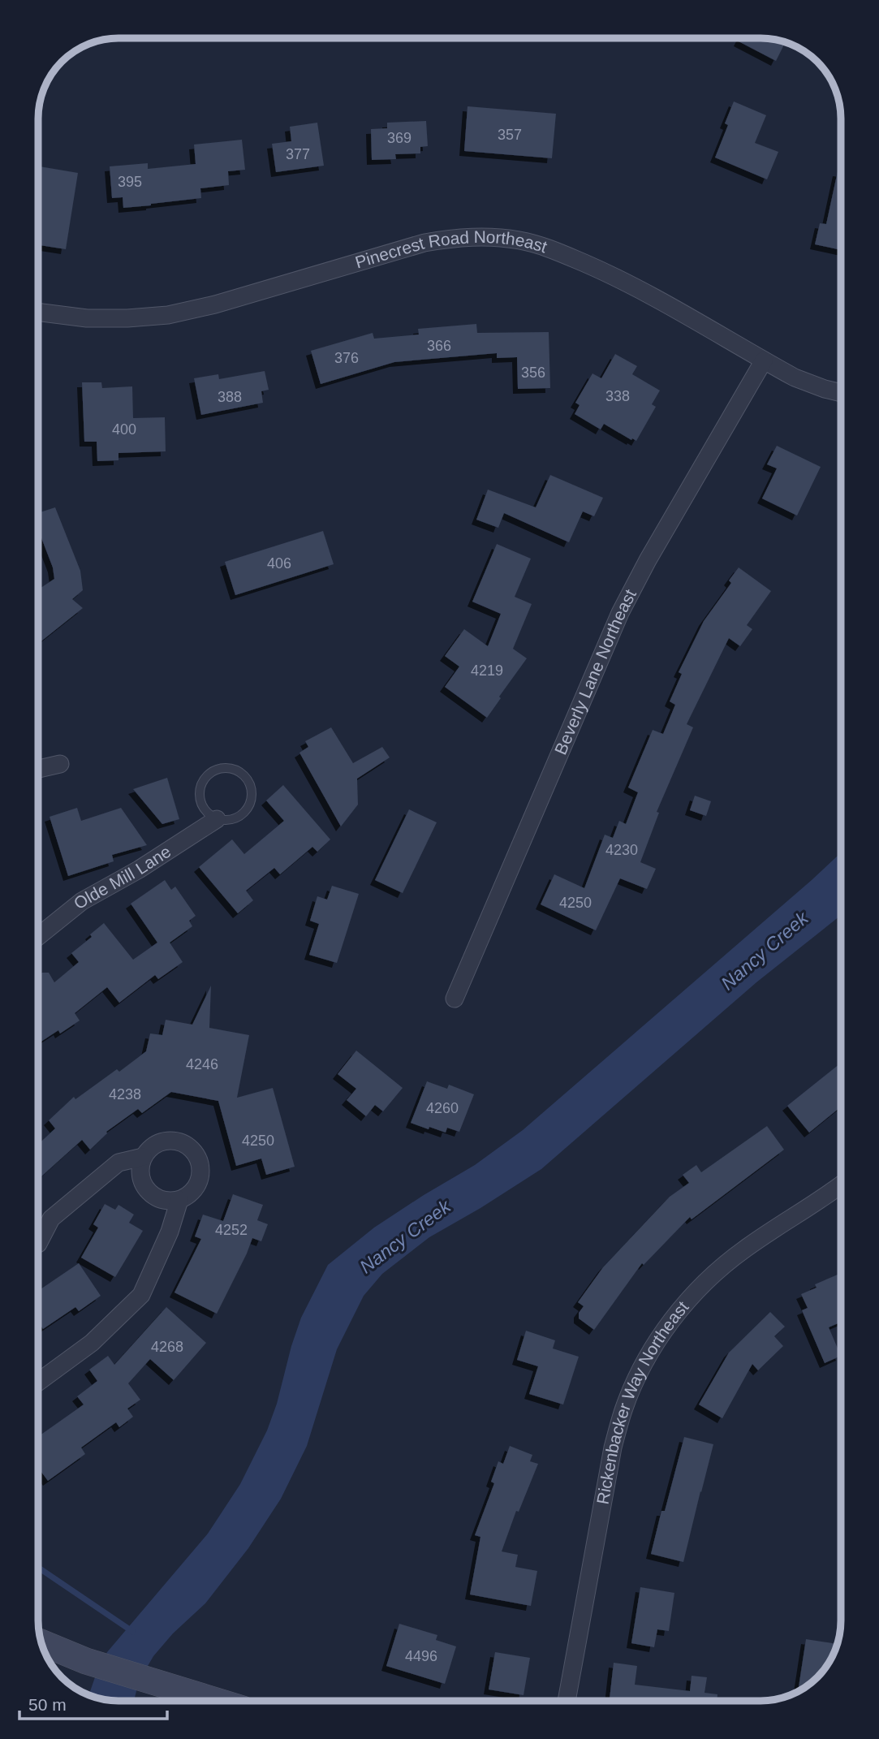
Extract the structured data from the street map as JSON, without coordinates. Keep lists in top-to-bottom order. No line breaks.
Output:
{"streets":{"street":["Pinecrest Road Northeast","Beverly Lane Northeast","Olde Mill Lane","Rickenbacker Way Northeast"]},"crossings":[["Pinecrest Road Northeast","Beverly Lane Northeast"]],"water":["Nancy Creek"],"house_numbers":["357","369","377","395","366","376","356","338","388","400","406","4219","4230","4250","4246","4238","4260","4250","4252","4268","4496"],"scale_bar":"50 m"}
